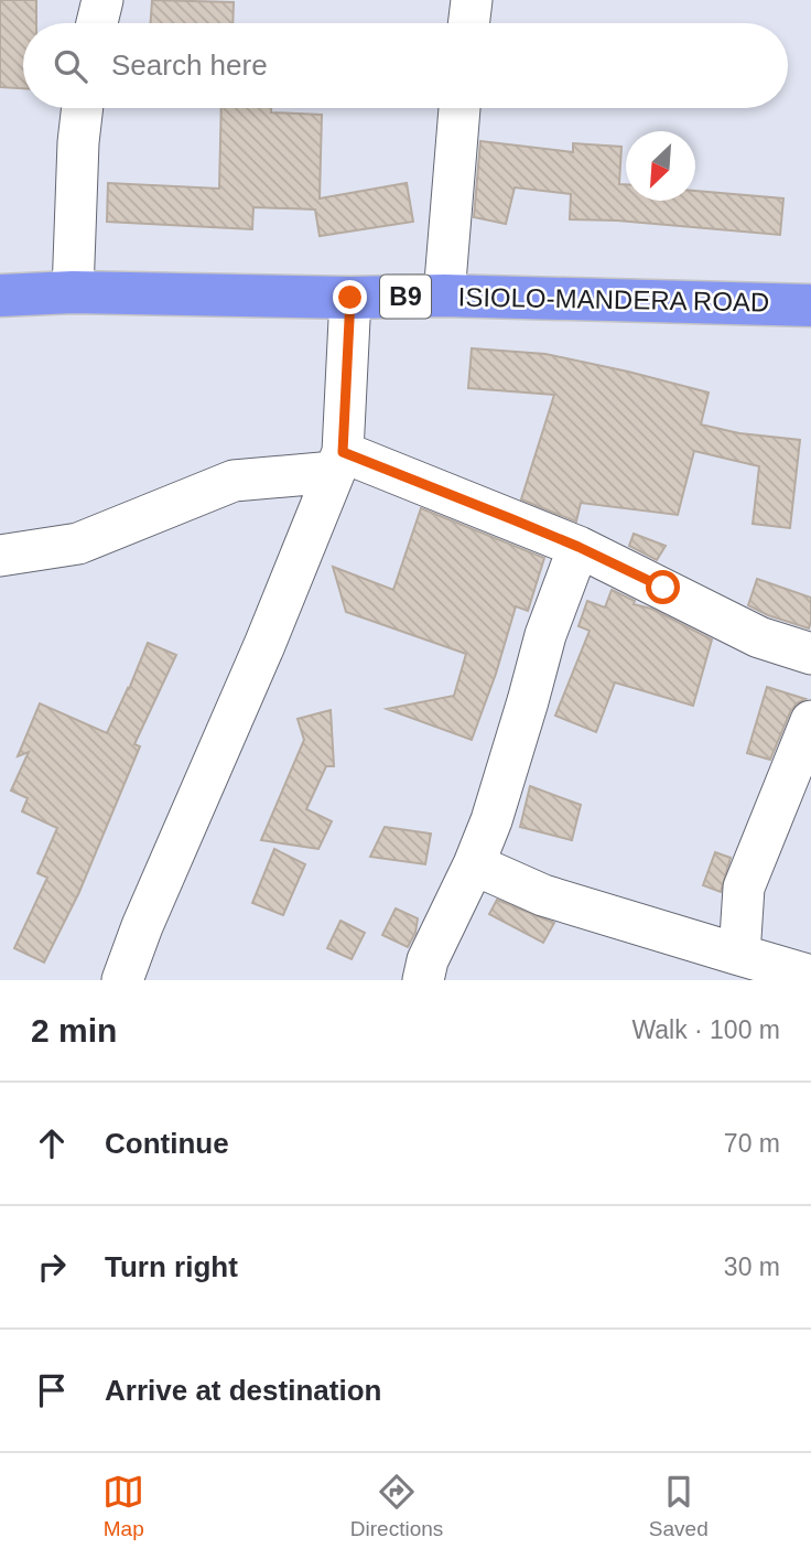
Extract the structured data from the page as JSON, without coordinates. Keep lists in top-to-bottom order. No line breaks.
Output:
{"streets":{"highway":["B9","ISIOLO-MANDERA ROAD"]},"north":"bottom left","page":{"search":"Search here","heading":["2 min","Walk · 100 m"],"list":[["Continue","70 m"],["Turn right","30 m"],"Arrive at destination"],"nav":["Map","Directions","Saved"]}}
